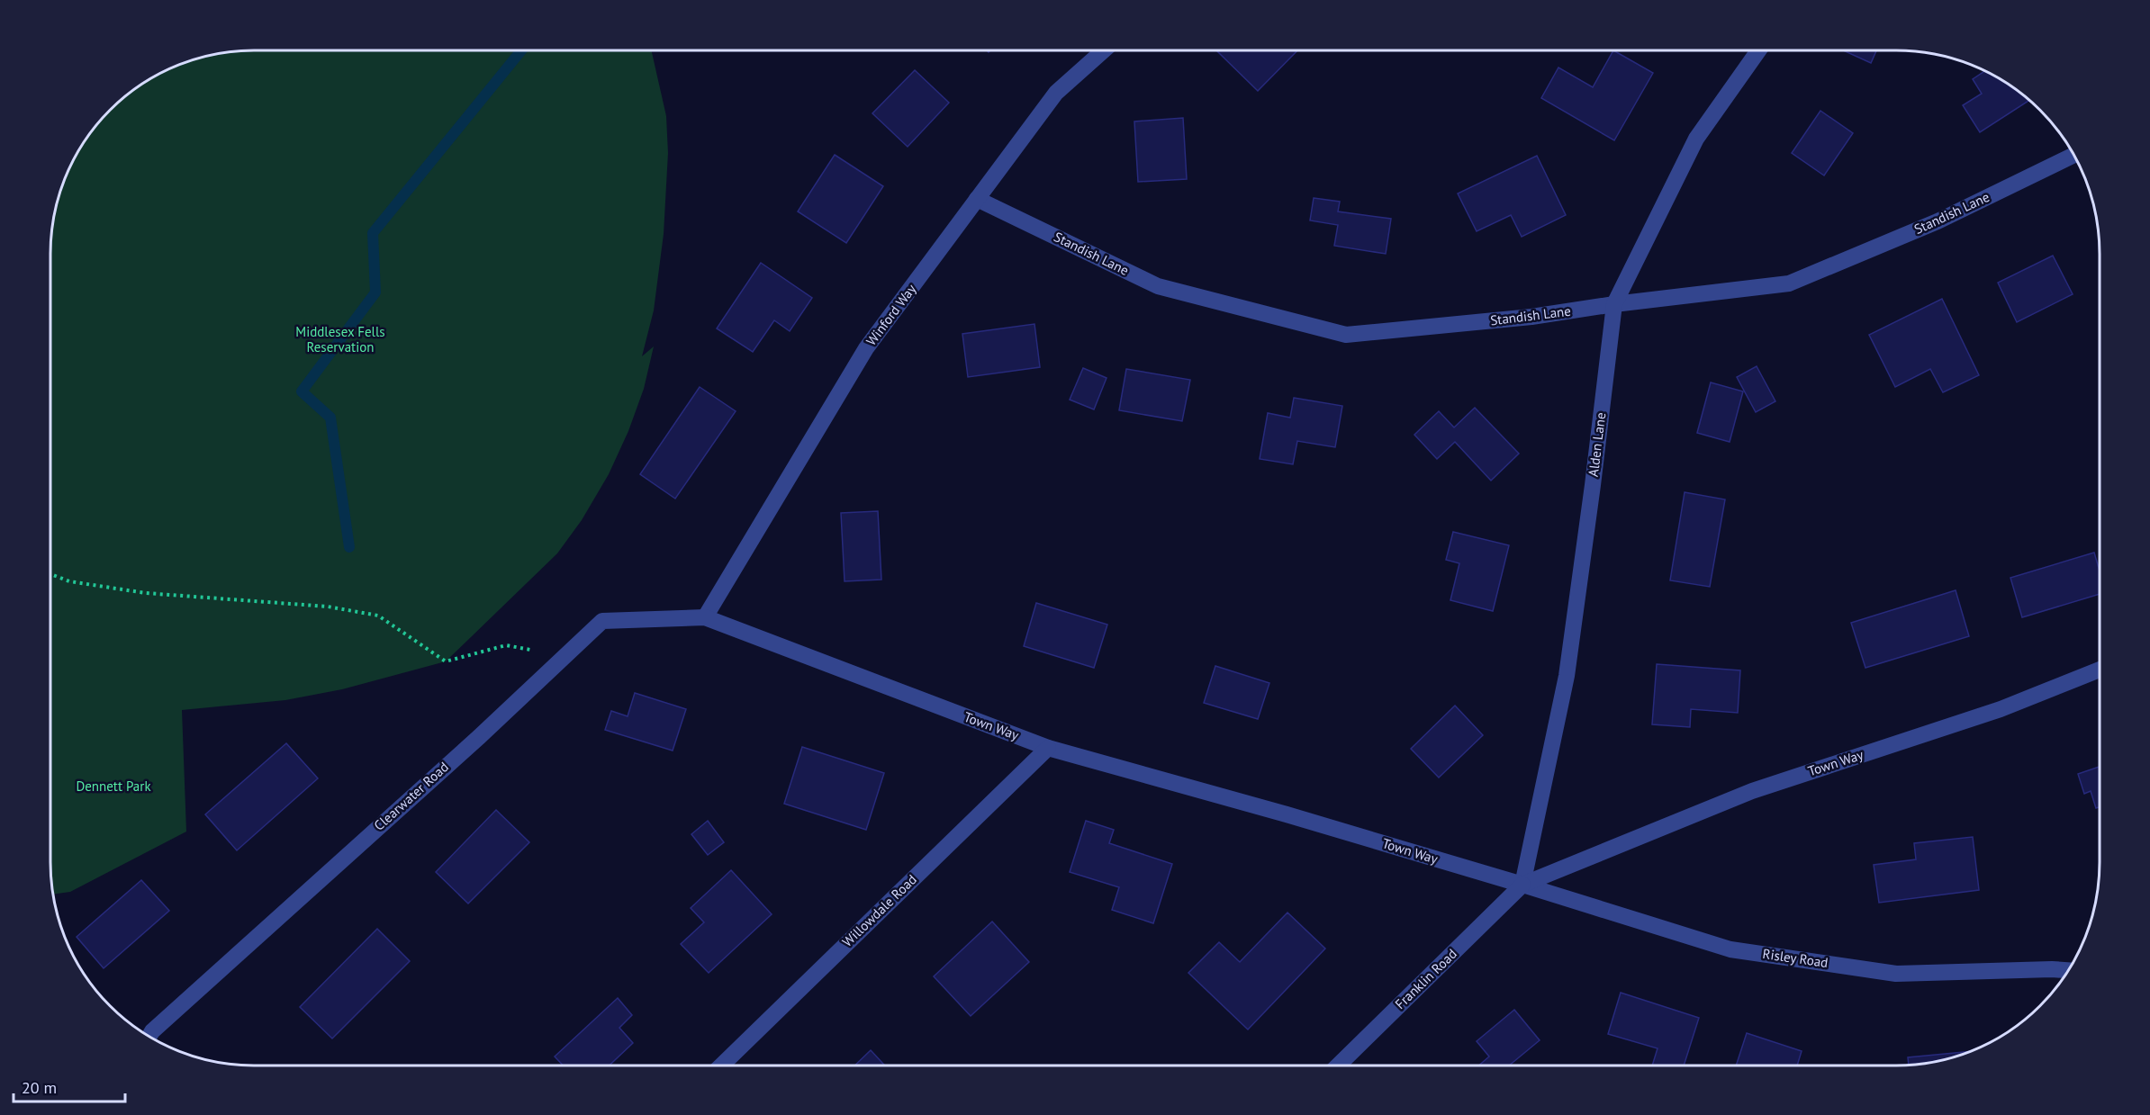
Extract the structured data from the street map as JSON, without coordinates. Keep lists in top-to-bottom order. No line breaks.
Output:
{"streets":{"street":["Standish Lane","Winford Way","Alden Lane","Town Way","Clearwater Road","Willowdale Road","Risley Road","Franklin Road"]},"crossings":[["Standish Lane","Winford Way"],["Standish Lane","Alden Lane"],["Winford Way","Town Way"],["Winford Way","Clearwater Road"],["Alden Lane","Town Way"],["Alden Lane","Risley Road"],["Alden Lane","Franklin Road"],["Town Way","Clearwater Road"],["Town Way","Willowdale Road"],["Town Way","Risley Road"],["Town Way","Franklin Road"],["Risley Road","Franklin Road"]],"parks":["Middlesex Fells Reservation","Dennett Park"],"scale_bar":"20 m"}
